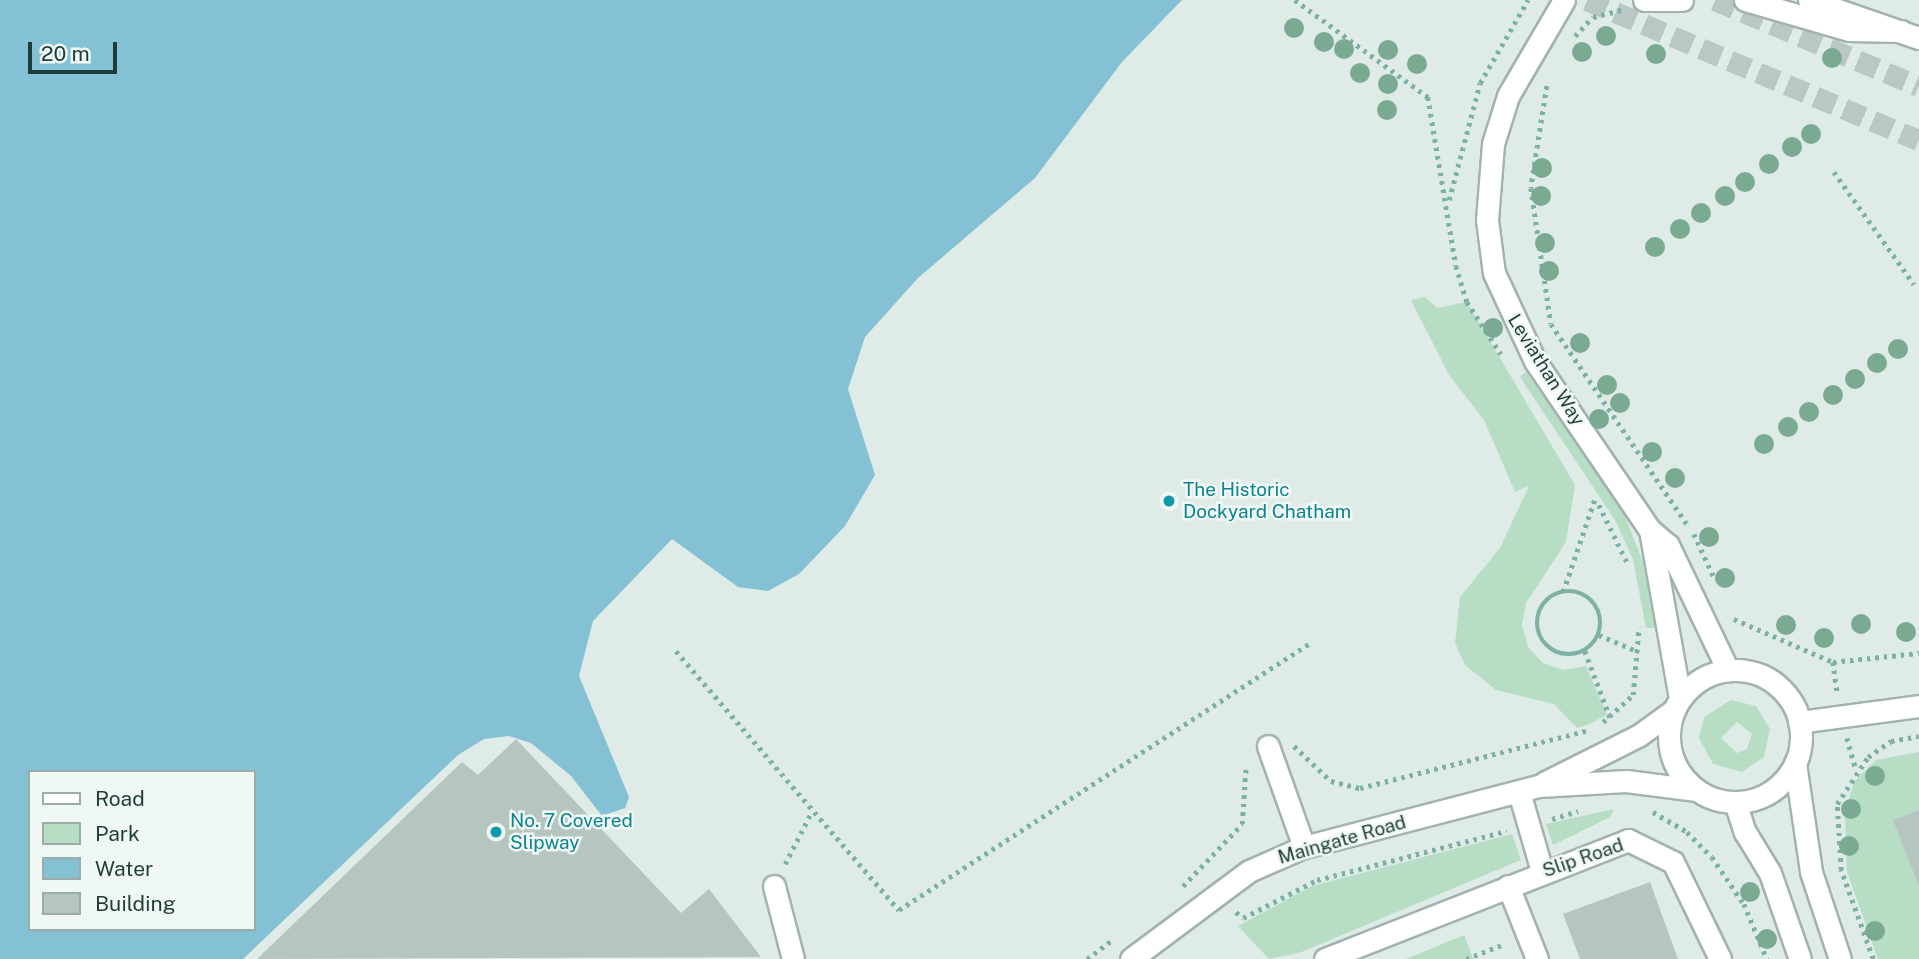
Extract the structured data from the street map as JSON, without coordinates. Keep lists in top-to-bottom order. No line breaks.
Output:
{"streets":{"street":["Leviathan Way","Maingate Road","Slip Road"]},"places":["The Historic Dockyard Chatham","No. 7 Covered Slipway"],"legend":["Road","Park","Water","Building"],"scale_bar":"20 m"}
